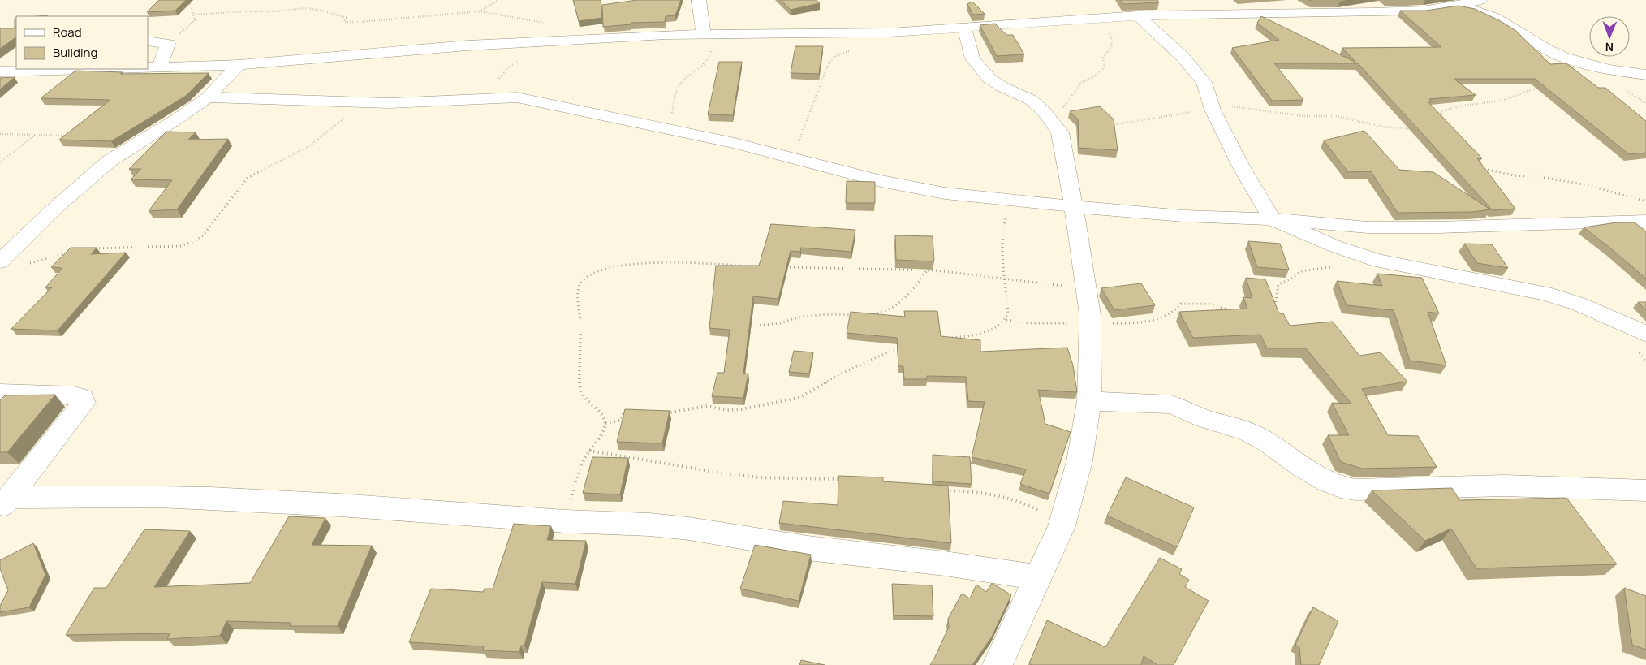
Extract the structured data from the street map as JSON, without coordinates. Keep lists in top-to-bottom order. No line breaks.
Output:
{"legend":["Road","Building"],"north":"bottom"}
